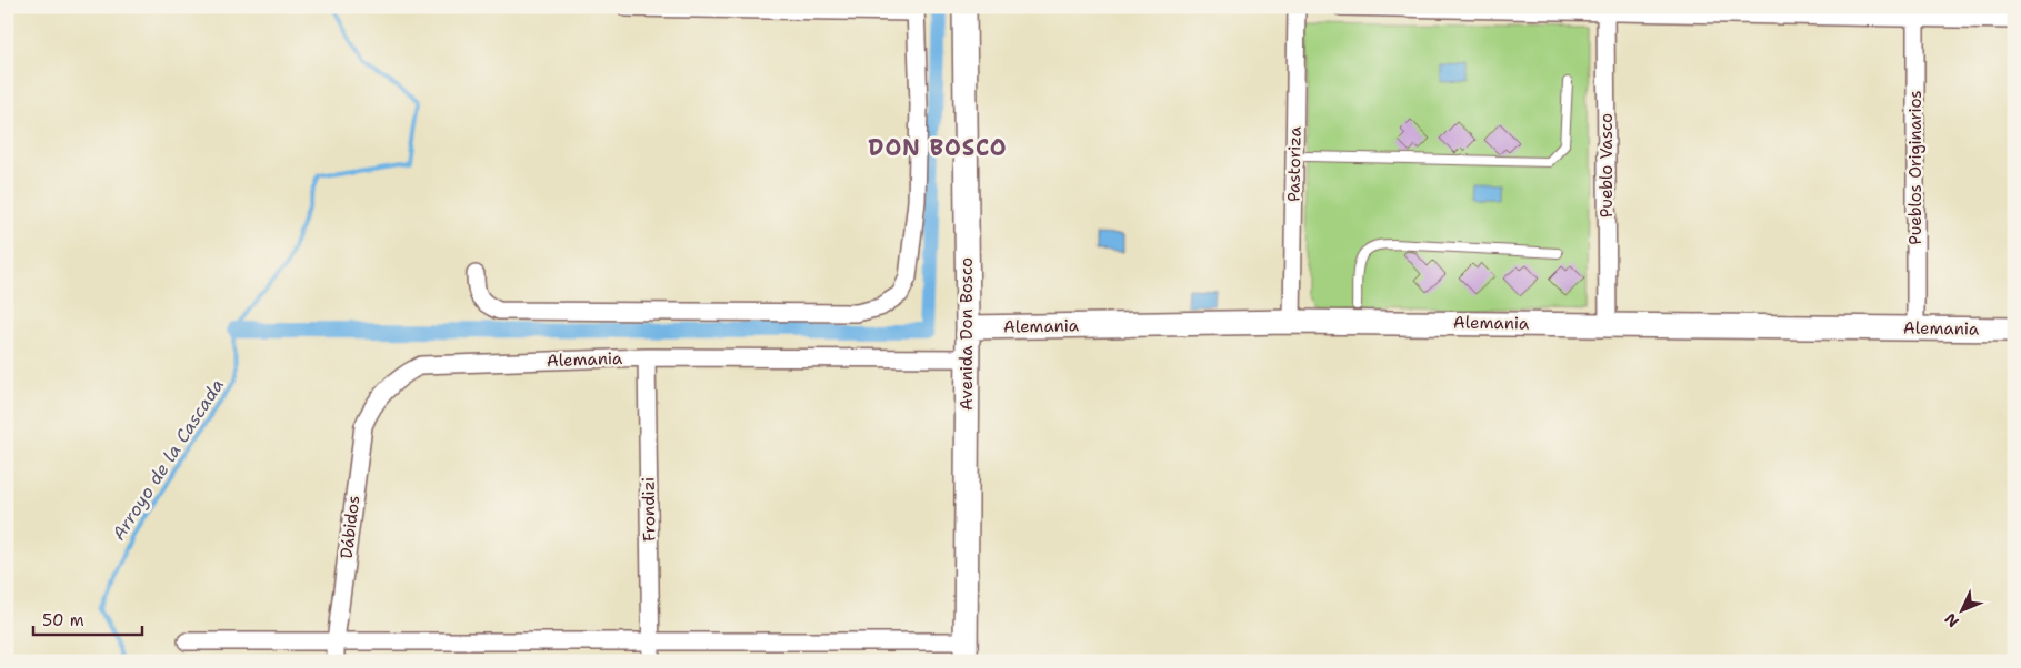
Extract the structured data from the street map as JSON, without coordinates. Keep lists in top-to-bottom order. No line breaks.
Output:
{"streets":{"street":["Pastoriza","Pueblo Vasco","Pueblos Originarios","Alemania","Avenida Don Bosco","Frondizi","Dábidos"]},"crossings":[["Pastoriza","Alemania"],["Pueblo Vasco","Alemania"],["Pueblos Originarios","Alemania"],["Alemania","Avenida Don Bosco"],["Alemania","Frondizi"],["Alemania","Dábidos"]],"districts":["DON BOSCO"],"water":["Arroyo de la Cascada"],"scale_bar":"50 m","north":"bottom left"}
